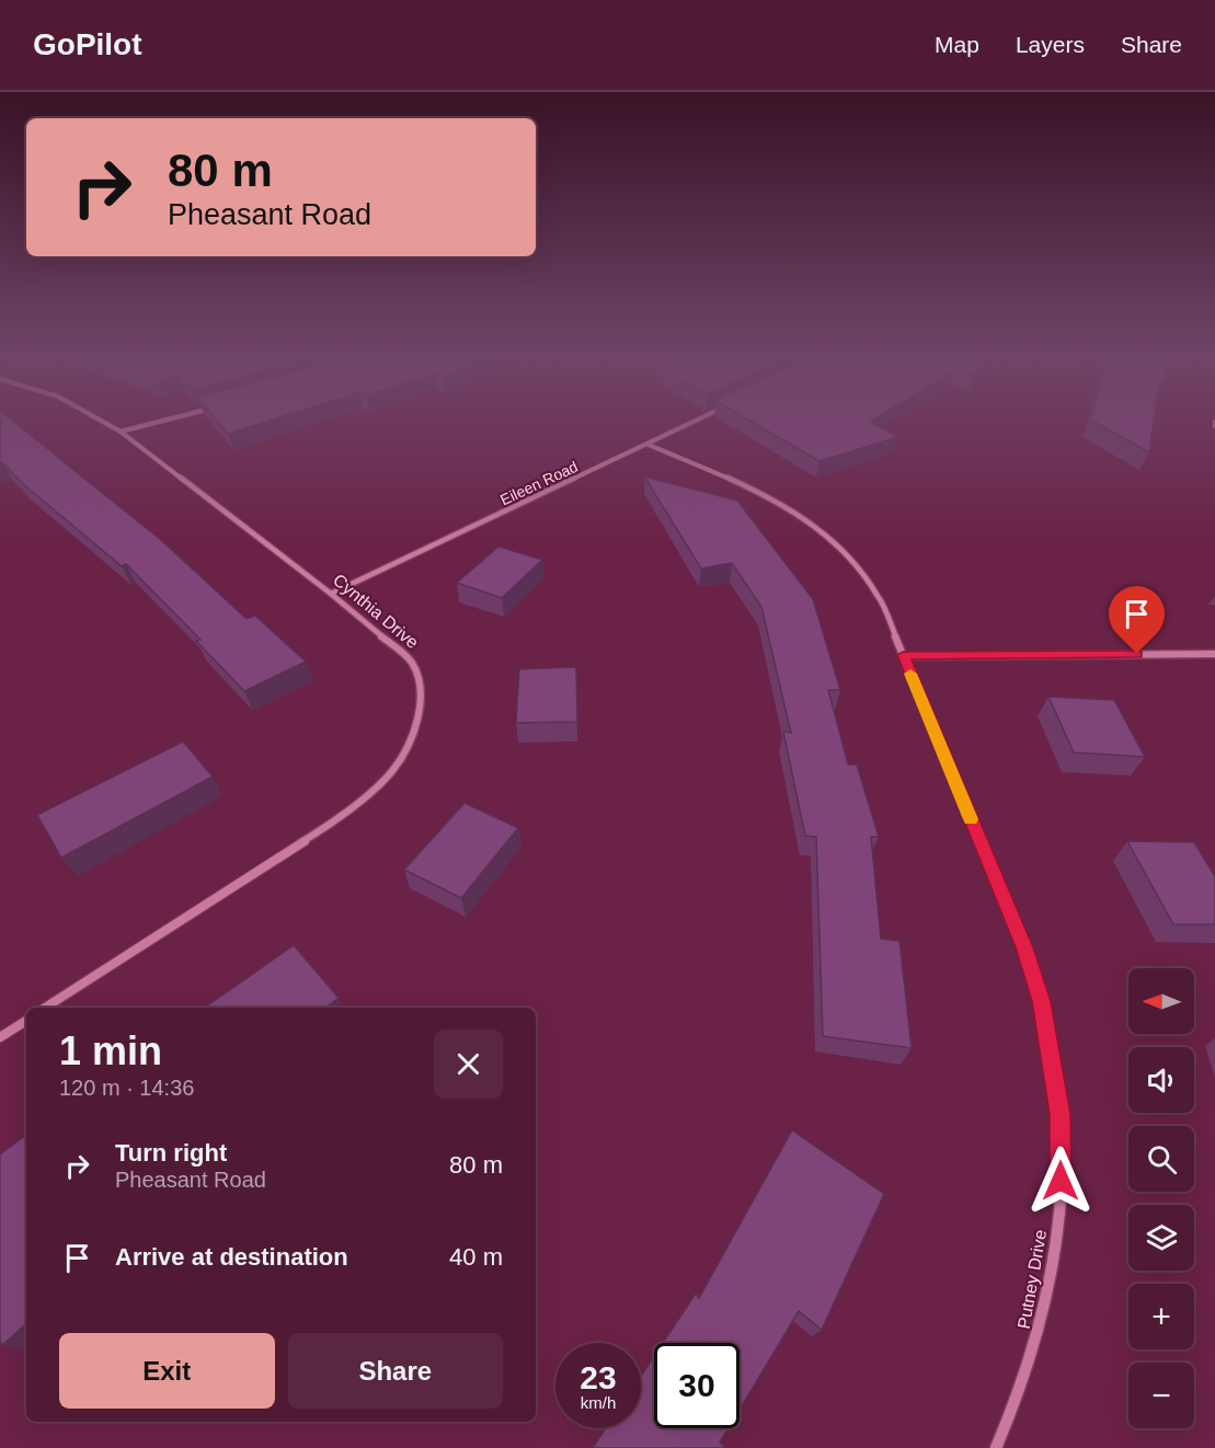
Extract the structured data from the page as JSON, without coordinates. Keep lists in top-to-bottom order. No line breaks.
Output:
{"streets":{"street":["Eileen Road","Cynthia Drive","Putney Drive"]},"crossings":[["Eileen Road","Cynthia Drive"],["Eileen Road","Putney Drive"]],"north":"left","page":{"header":"GoPilot","nav":["Map","Layers","Share"],"turn":["80 m","Pheasant Road"],"map_buttons":["+","−"],"heading":["1 min","120 m · 14:36"],"list":[{"name":"Turn right","note":"Pheasant Road","value":"80 m"},{"name":"Arrive at destination","value":"40 m"}],"buttons":["Exit","Share"],"speed":"23 km/h","limit":"30"}}
